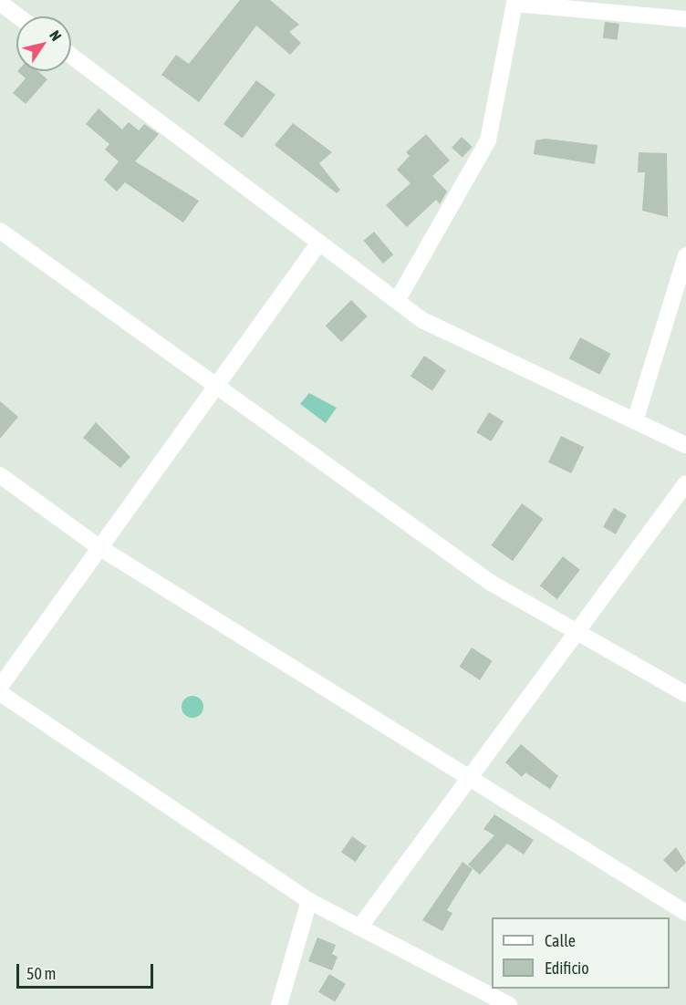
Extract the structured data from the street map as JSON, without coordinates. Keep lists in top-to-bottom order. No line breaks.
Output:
{"legend":["Calle","Edificio"],"scale_bar":"50 m","north":"top right"}
